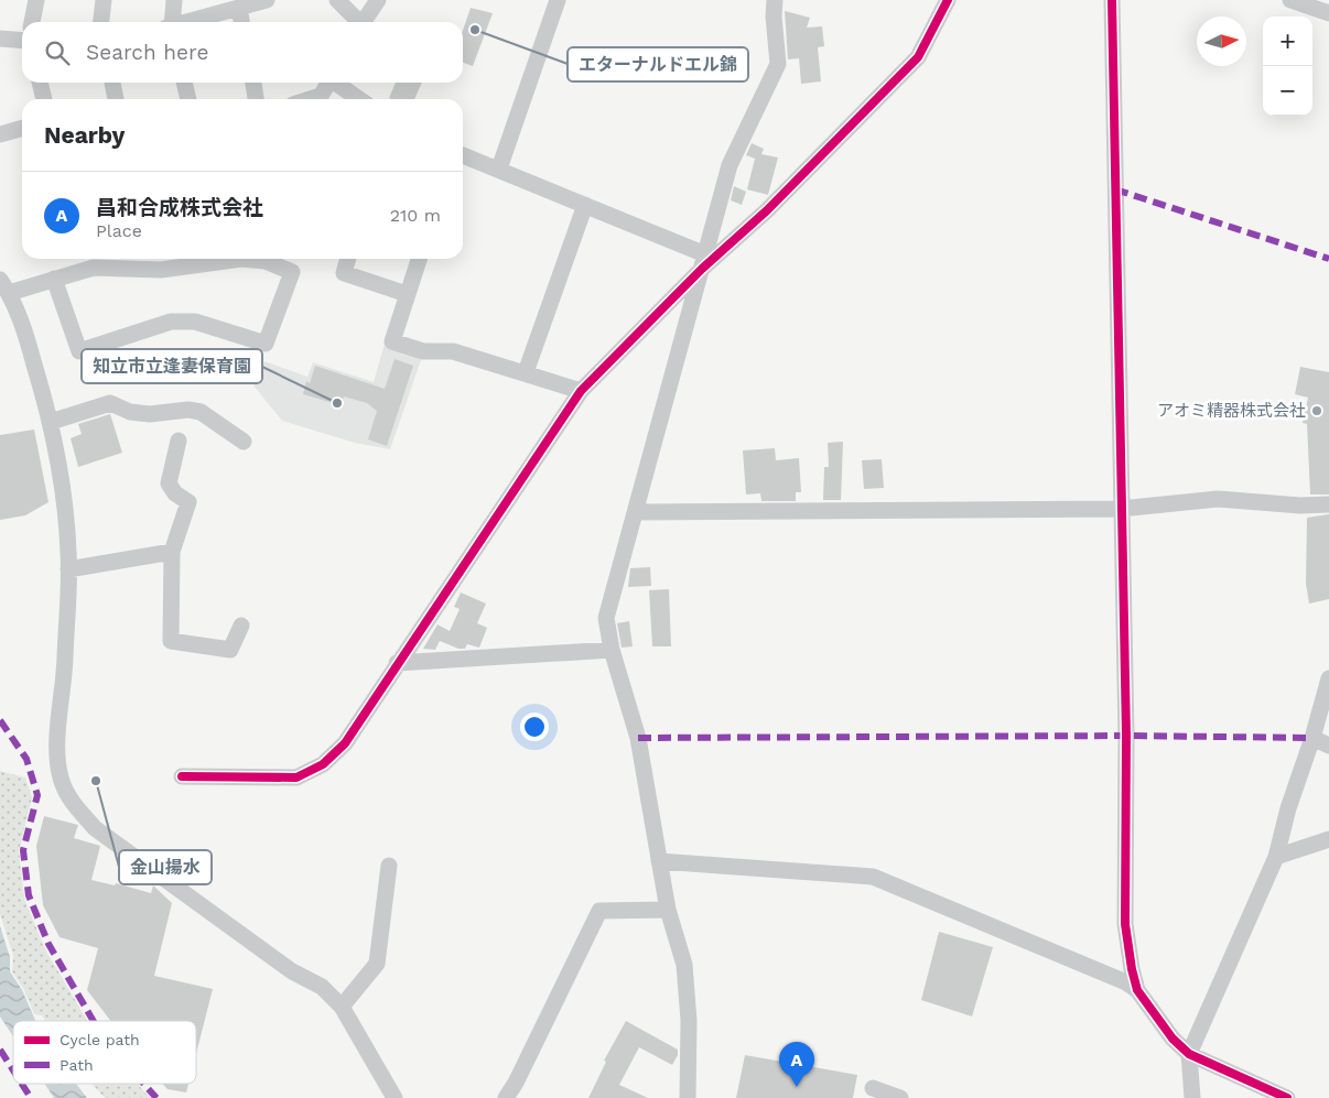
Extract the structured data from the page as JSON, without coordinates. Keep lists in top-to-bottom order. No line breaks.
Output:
{"places":["エターナルドエル錦","知立市立逢妻保育園","アオミ精器株式会社","金山揚水"],"legend":["Cycle path","Path"],"north":"right","page":{"map_buttons":["+","−"],"search":"Search here","heading":"Nearby","list":[{"mark":"A","name":"昌和合成株式会社","note":"Place","value":"210 m"}],"pins":"A"}}
